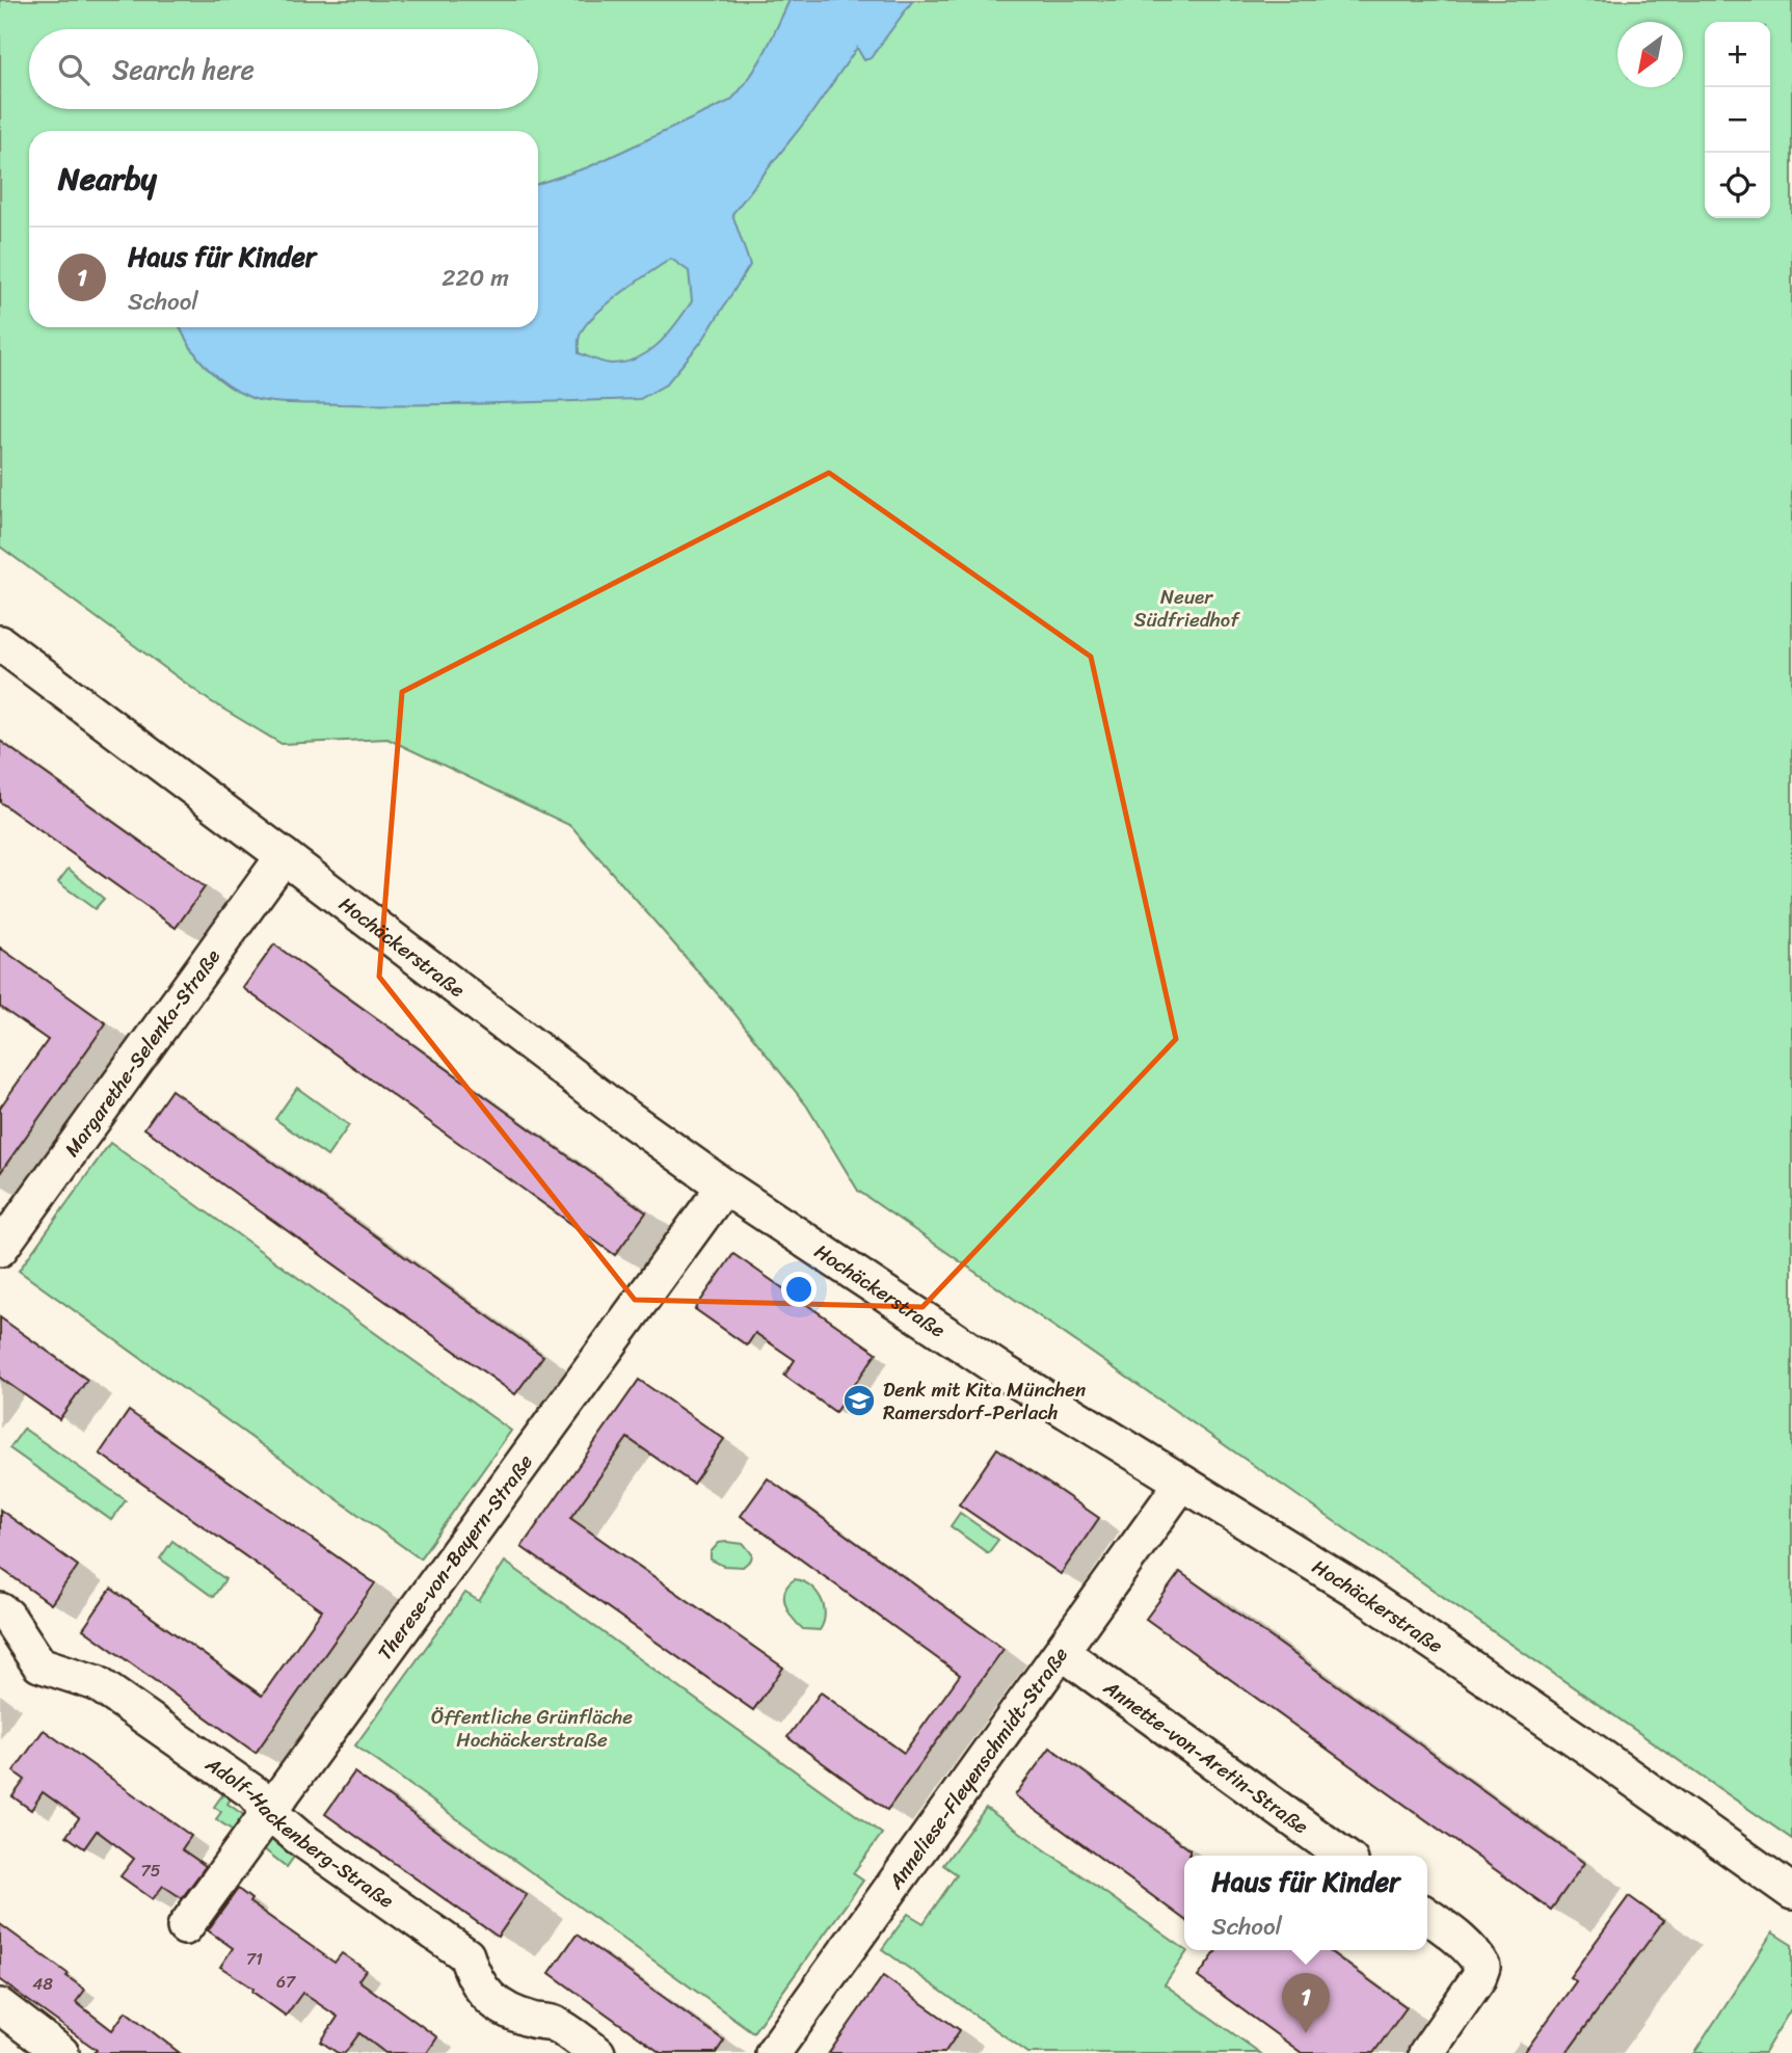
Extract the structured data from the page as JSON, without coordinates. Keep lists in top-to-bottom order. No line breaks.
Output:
{"streets":{"street":["Hochäckerstraße","Margarethe-Selenka-Straße","Therese-von-Bayern-Straße","Annette-von-Aretin-Straße","Anneliese-Fleyenschmidt-Straße","Adolf-Hackenberg-Straße"]},"crossings":[["Hochäckerstraße","Margarethe-Selenka-Straße"],["Hochäckerstraße","Therese-von-Bayern-Straße"],["Hochäckerstraße","Anneliese-Fleyenschmidt-Straße"],["Therese-von-Bayern-Straße","Adolf-Hackenberg-Straße"],["Annette-von-Aretin-Straße","Anneliese-Fleyenschmidt-Straße"]],"parks":["Neuer Südfriedhof","Öffentliche Grünfläche Hochäckerstraße"],"places":{"school or university":["Denk mit Kita München Ramersdorf-Perlach"]},"house_numbers":["75","71","67","48"],"north":"bottom left","page":{"map_buttons":["+","−"],"search":"Search here","heading":"Nearby","list":[{"mark":"1","name":"Haus für Kinder","note":"School","value":"220 m"}],"popup":["Haus für Kinder","School"],"pins":"1"}}
